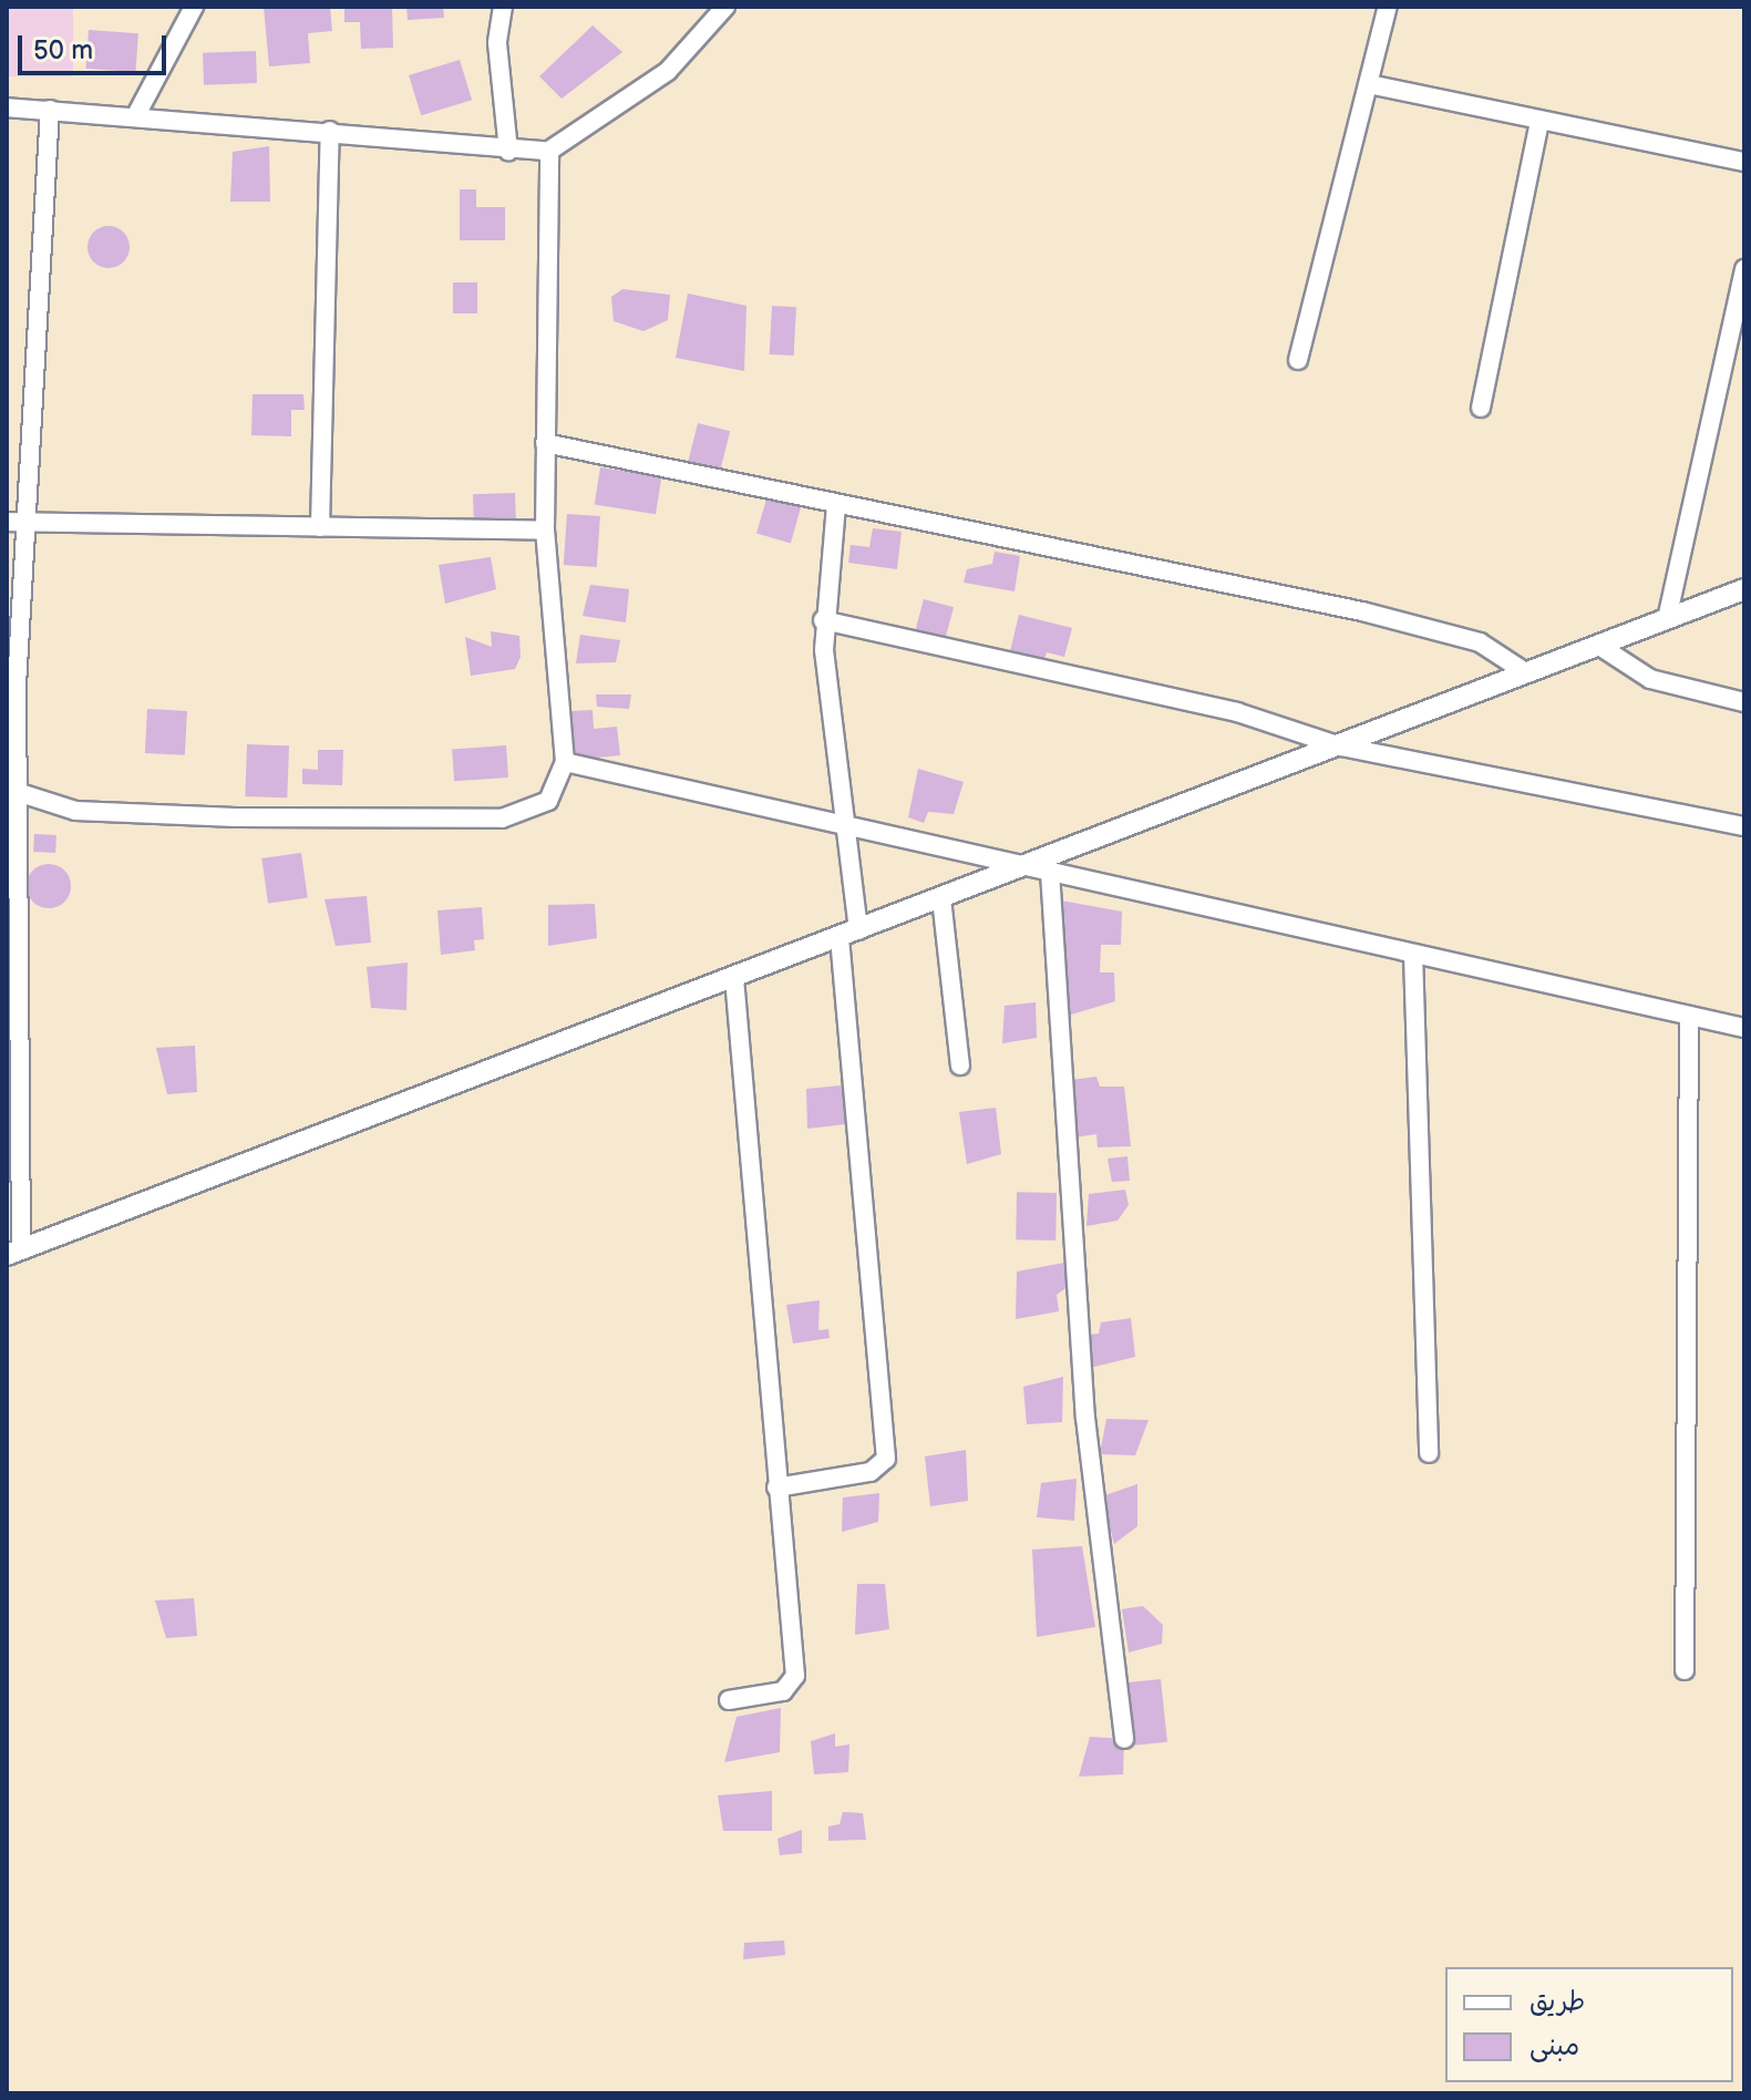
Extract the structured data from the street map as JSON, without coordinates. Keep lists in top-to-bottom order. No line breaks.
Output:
{"legend":["طريق","مبنى"],"scale_bar":"50 m"}
